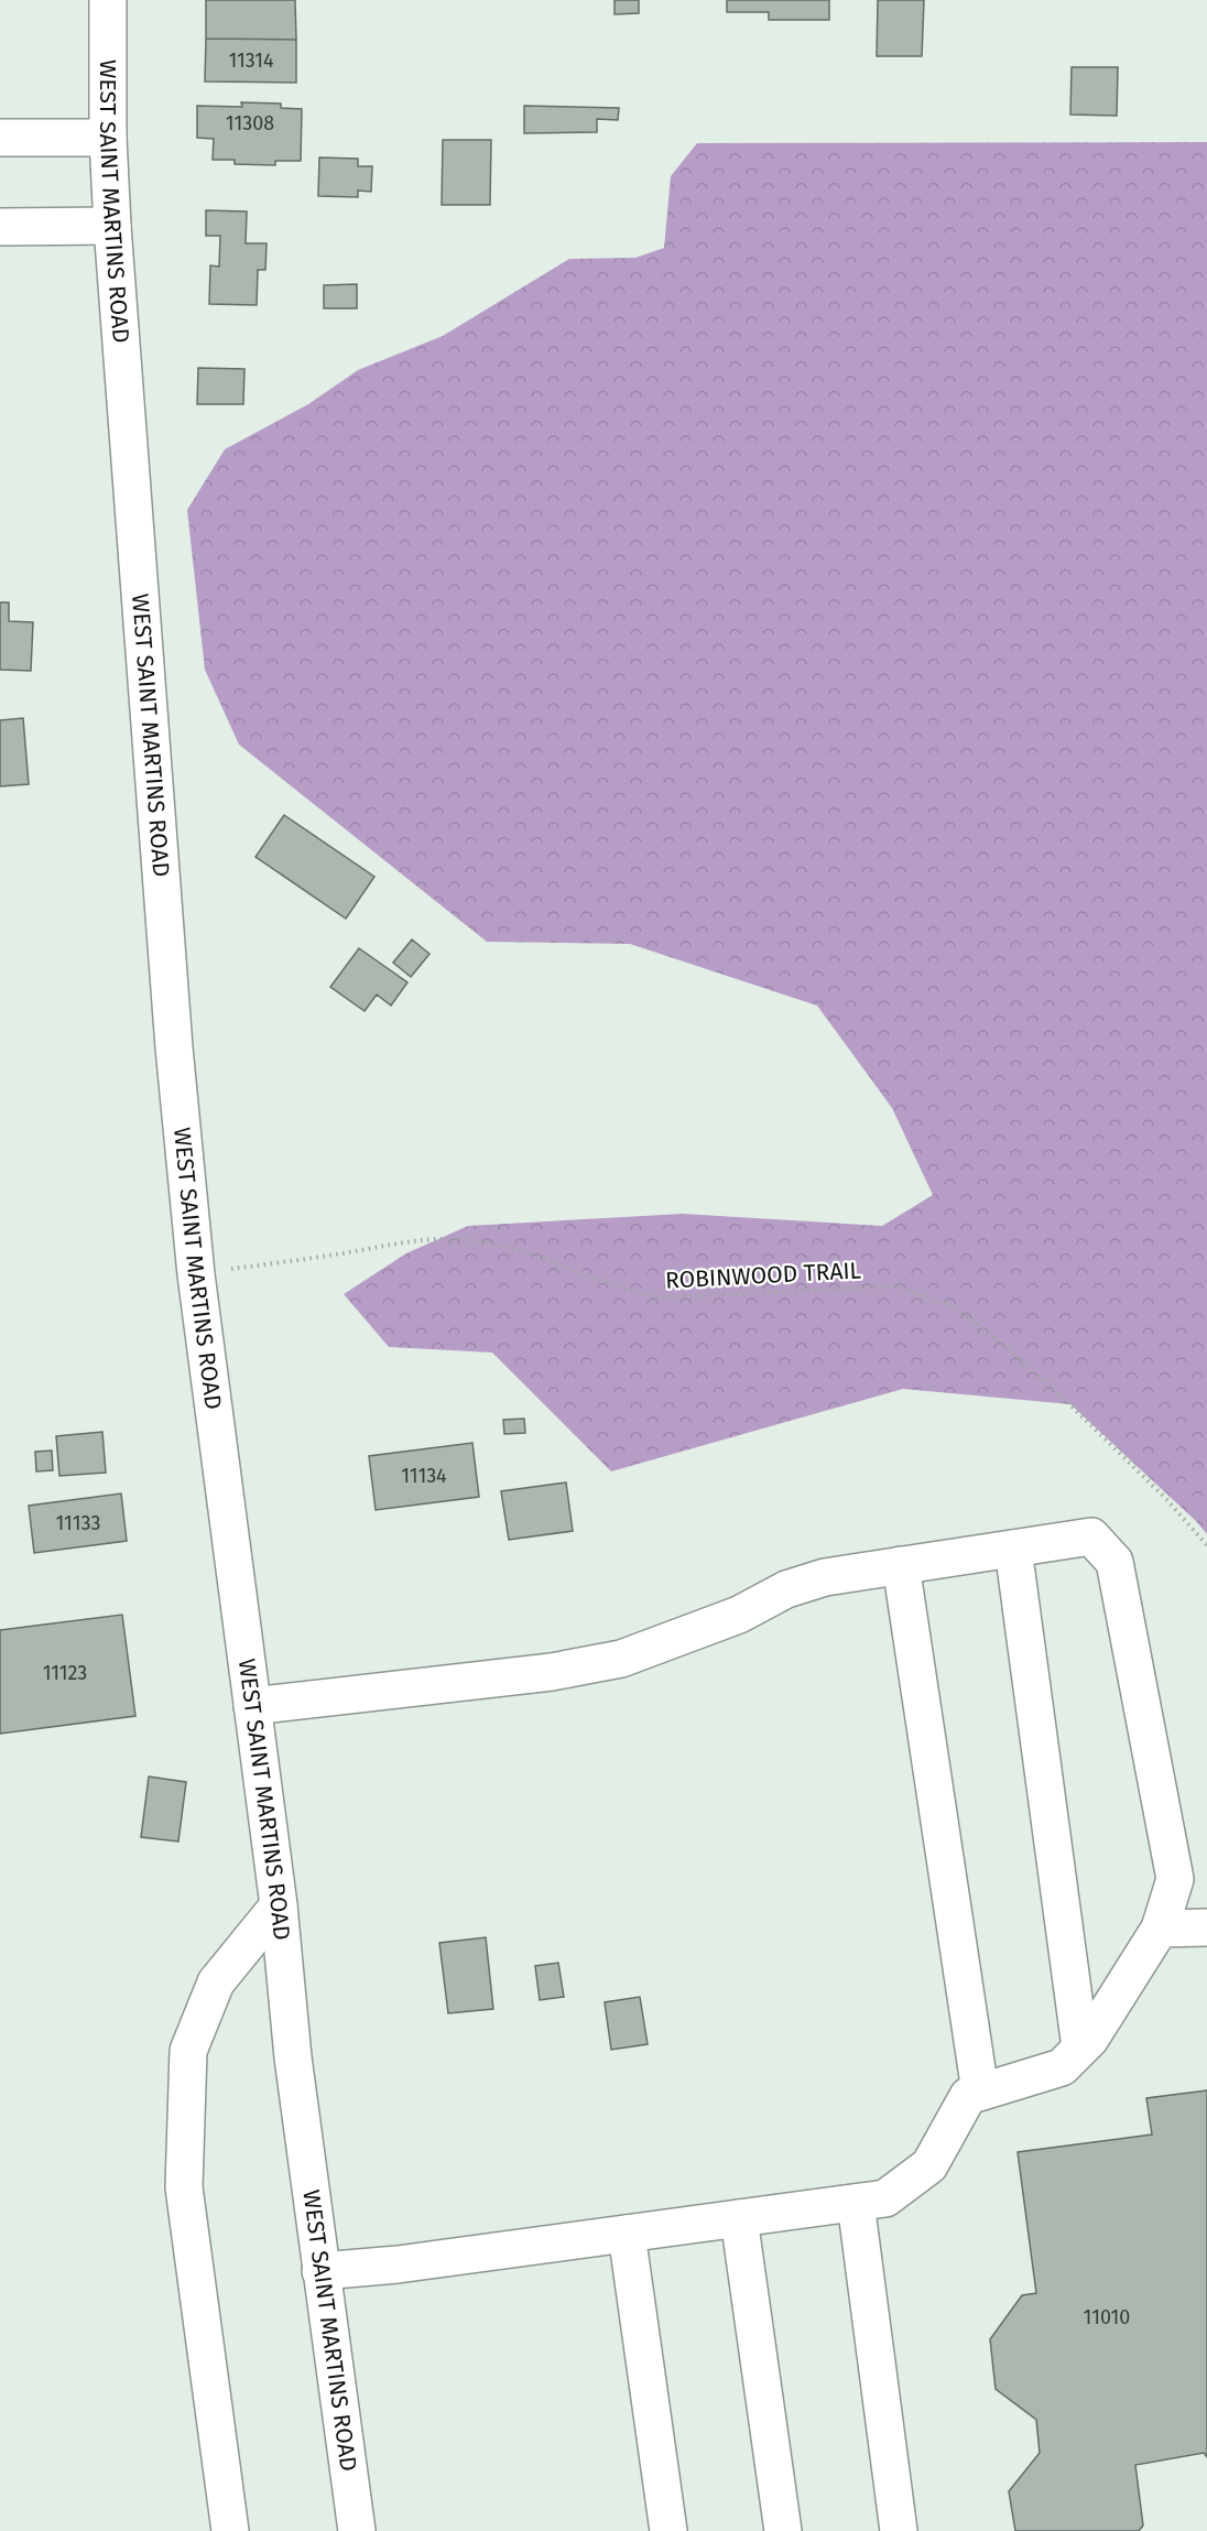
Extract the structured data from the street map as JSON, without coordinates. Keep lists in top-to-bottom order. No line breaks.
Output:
{"streets":{"street":["WEST SAINT MARTINS ROAD"],"path":["ROBINWOOD TRAIL"]},"crossings":[["WEST SAINT MARTINS ROAD","ROBINWOOD TRAIL"]],"house_numbers":["11314","11308","11134","11133","11123","11010"]}
